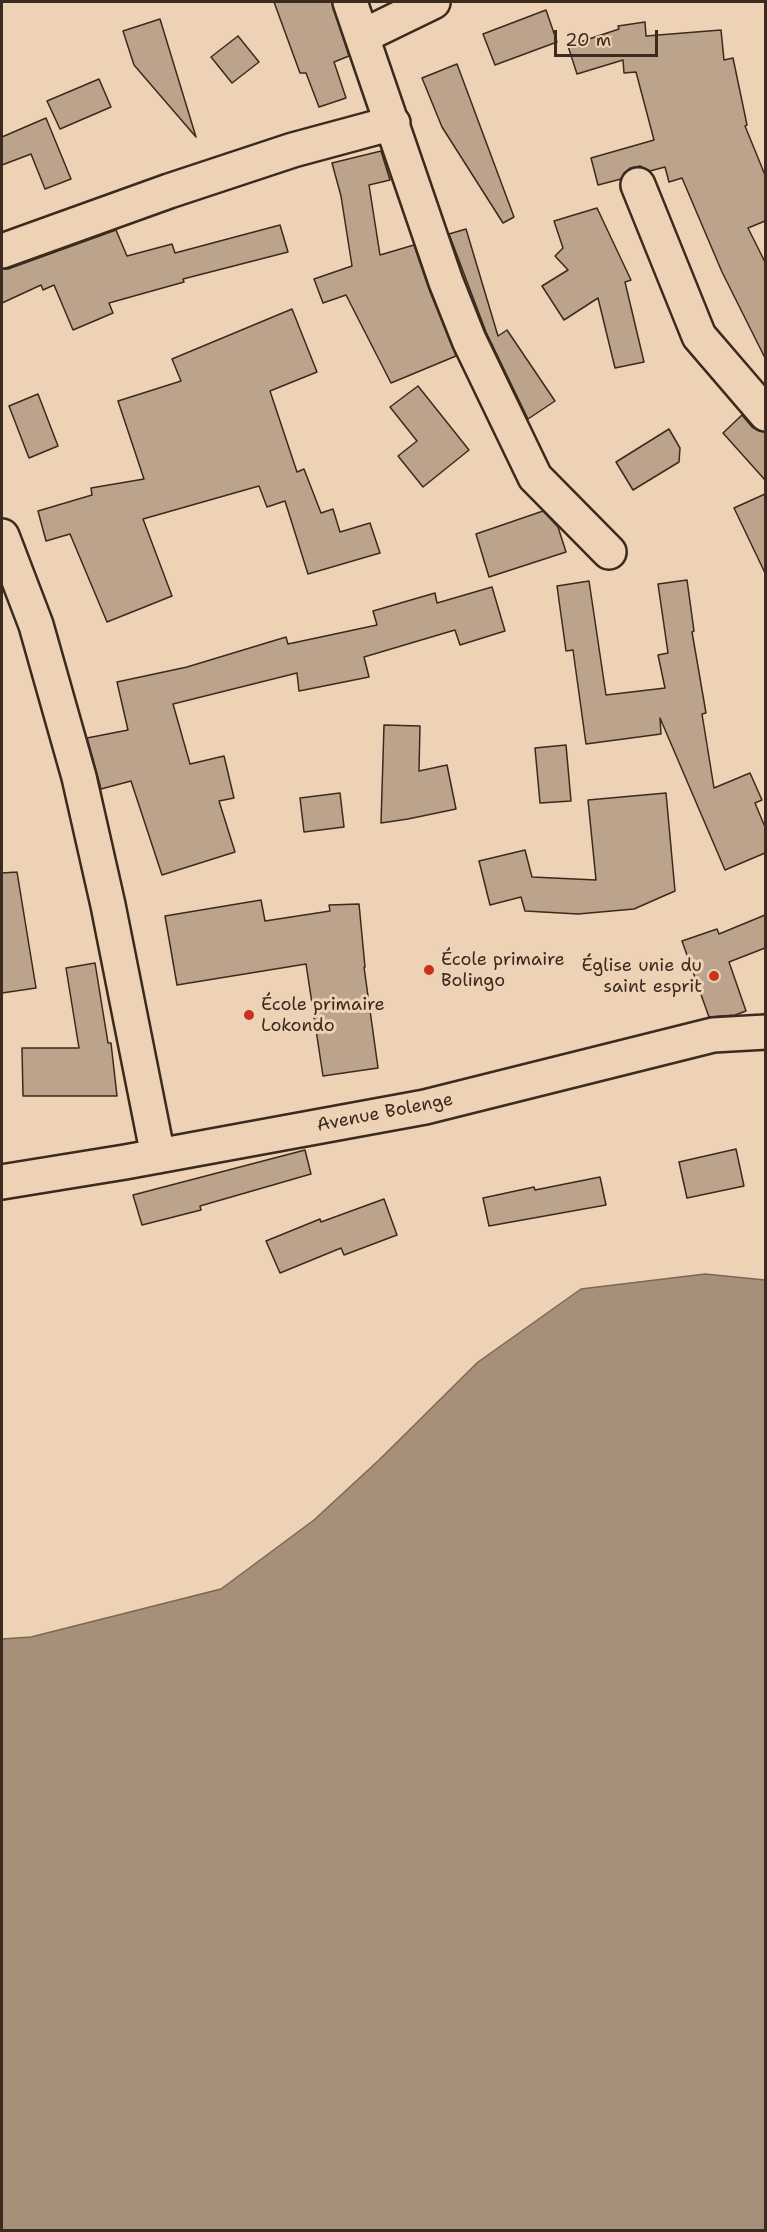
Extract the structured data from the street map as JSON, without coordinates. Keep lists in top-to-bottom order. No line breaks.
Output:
{"streets":{"street":["Avenue Bolenge"]},"places":["École primaire Bolingo","Église unie du saint esprit","École primaire Lokondo"],"scale_bar":"20 m"}
